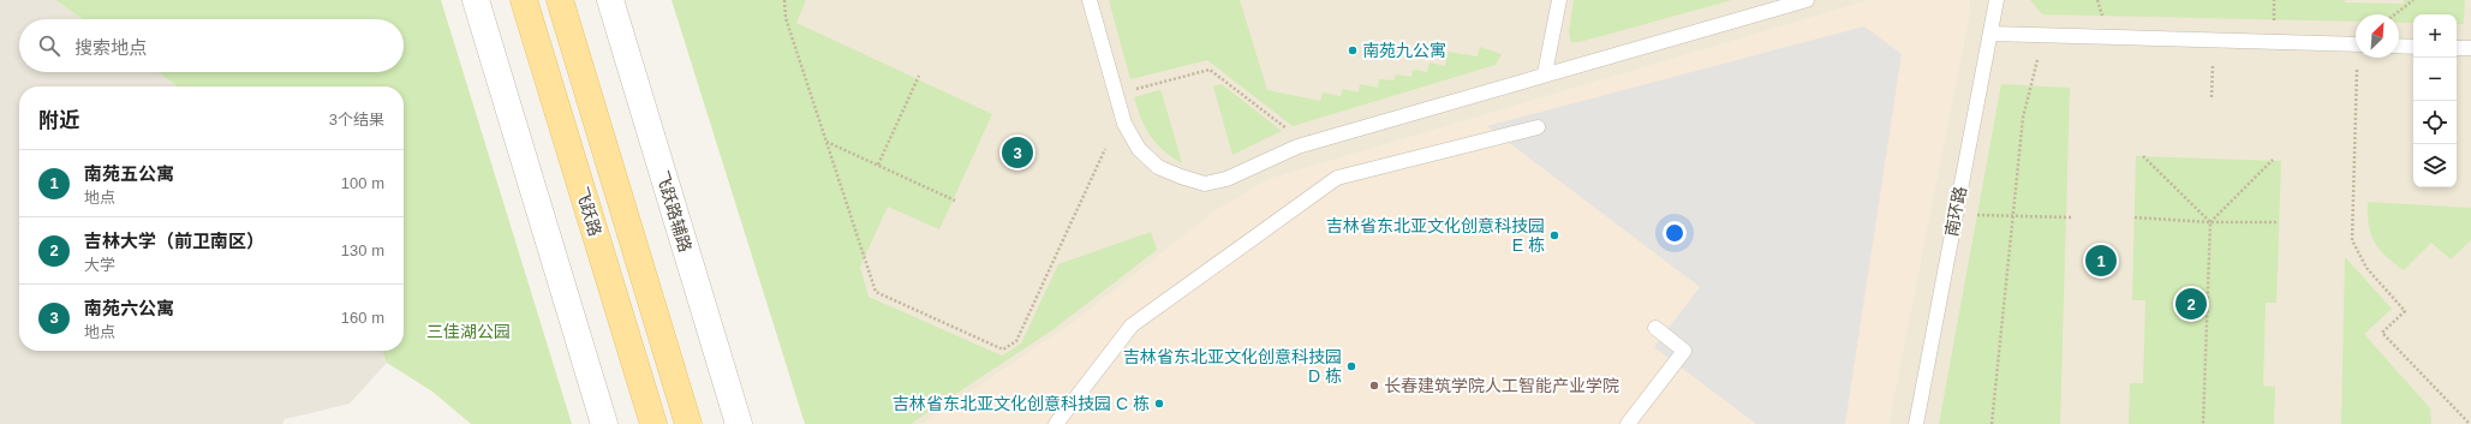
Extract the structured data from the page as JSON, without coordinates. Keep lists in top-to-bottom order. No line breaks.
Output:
{"streets":{"main road":["飞跃路"],"street":["飞跃路辅路"],"lane":["南环路"]},"parks":["三佳湖公园"],"places":["南苑九公寓","吉林省东北亚文化创意科技园 E 栋","吉林省东北亚文化创意科技园 D 栋","长春建筑学院人工智能产业学院","吉林省东北亚文化创意科技园 C 栋"],"north":"top right","page":{"map_buttons":["+","−"],"search":"搜索地点","heading":["附近","3个结果"],"pins":["3","1","2"],"list":[{"mark":"1","name":"南苑五公寓","note":"地点","value":"100 m"},{"mark":"2","name":"吉林大学（前卫南区）","note":"大学","value":"130 m"},{"mark":"3","name":"南苑六公寓","note":"地点","value":"160 m"}]}}
